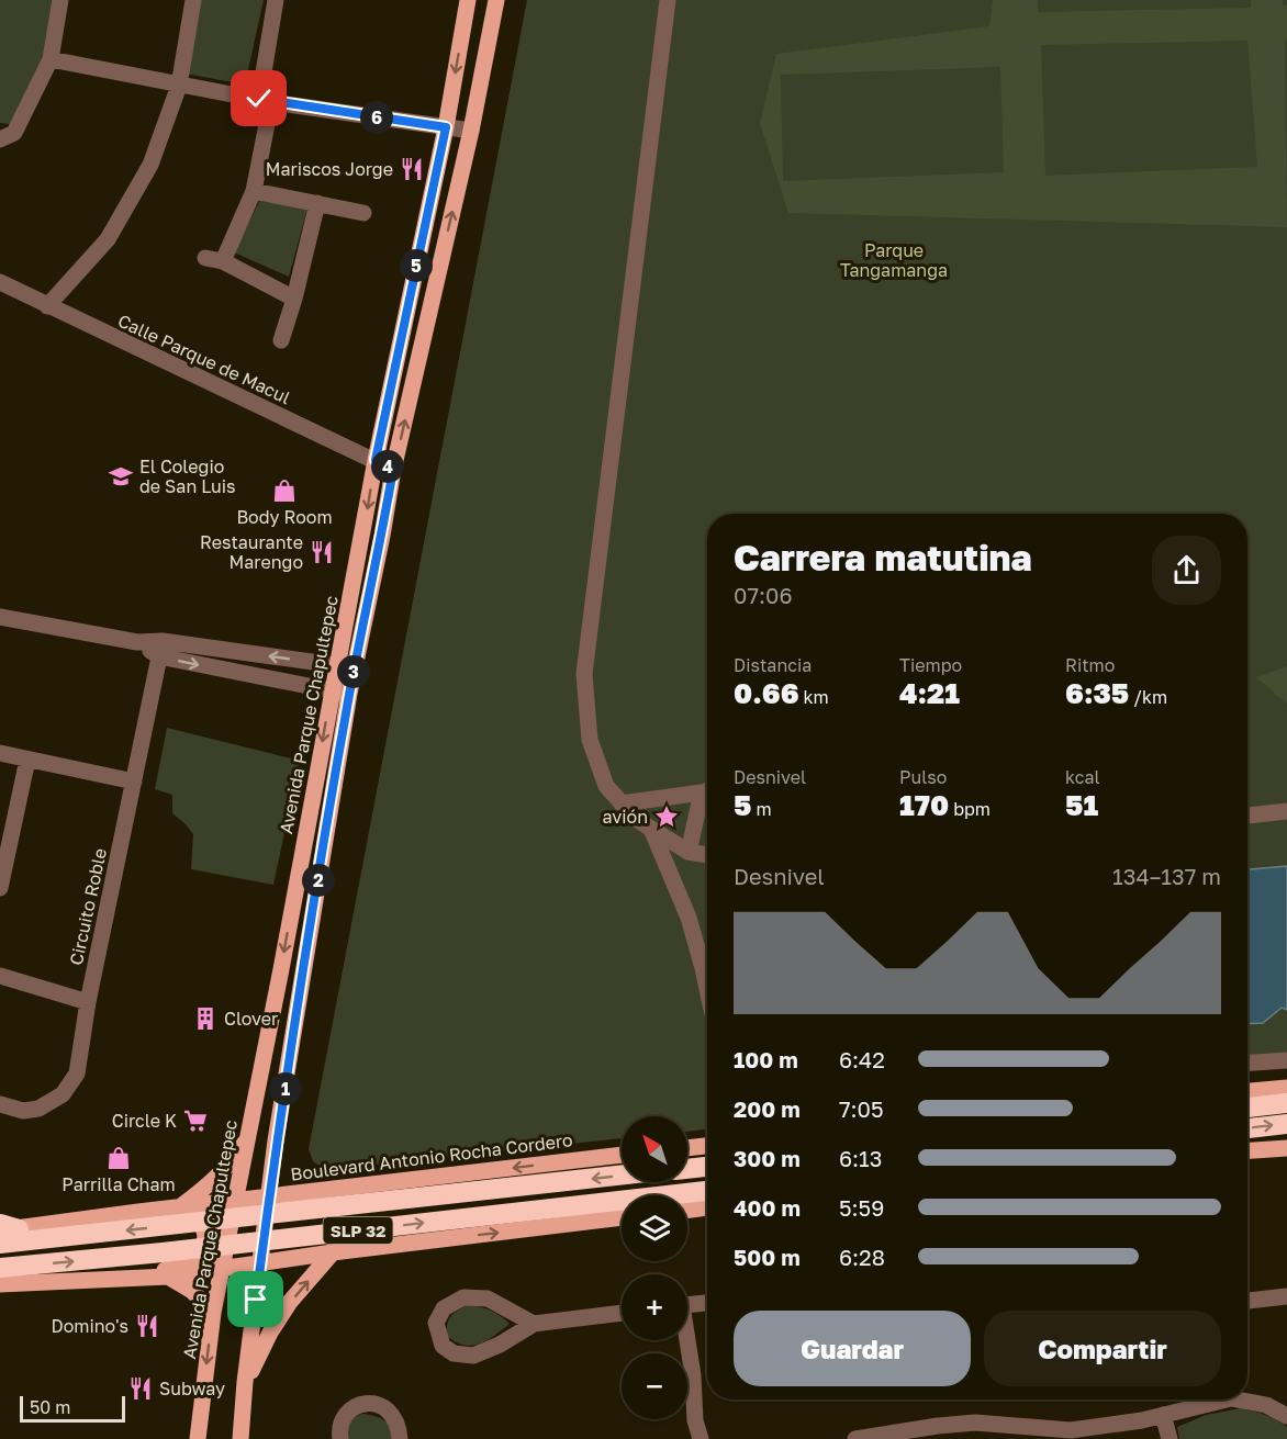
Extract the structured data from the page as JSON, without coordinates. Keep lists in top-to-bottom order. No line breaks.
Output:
{"streets":{"highway":["SLP 32"],"main road":["Avenida Parque Chapultepec","Boulevard Antonio Rocha Cordero"],"street":["Calle Parque de Macul","Circuito Roble"]},"crossings":[["Calle Parque de Macul","Avenida Parque Chapultepec"],["Avenida Parque Chapultepec","Boulevard Antonio Rocha Cordero"]],"parks":["Parque Tangamanga"],"places":{"restaurant":["Mariscos Jorge","Restaurante Marengo","Domino's","Subway"],"school or university":["El Colegio de San Luis"],"shop":["Body Room","Parrilla Cham"],"place":["avión"],"building":["Clover"],"supermarket":["Circle K"]},"scale_bar":"50 m","north":"top left","page":{"pins":["6","5","4","3","2","1"],"heading":["Carrera matutina","07:06"],"stats":[["Distancia","0.66 km"],["Tiempo","4:21"],["Ritmo","6:35 /km"],["Desnivel","5 m"],["Pulso","170 bpm"],["kcal","51"]],"chart":["Desnivel","134–137 m"],"list":[{"name":"100 m","note":"6:42"},{"name":"200 m","note":"7:05"},{"name":"300 m","note":"6:13"},{"name":"400 m","note":"5:59"},{"name":"500 m","note":"6:28"}],"map_buttons":["+","−"],"buttons":["Guardar","Compartir"],"scale":"50 m"}}
